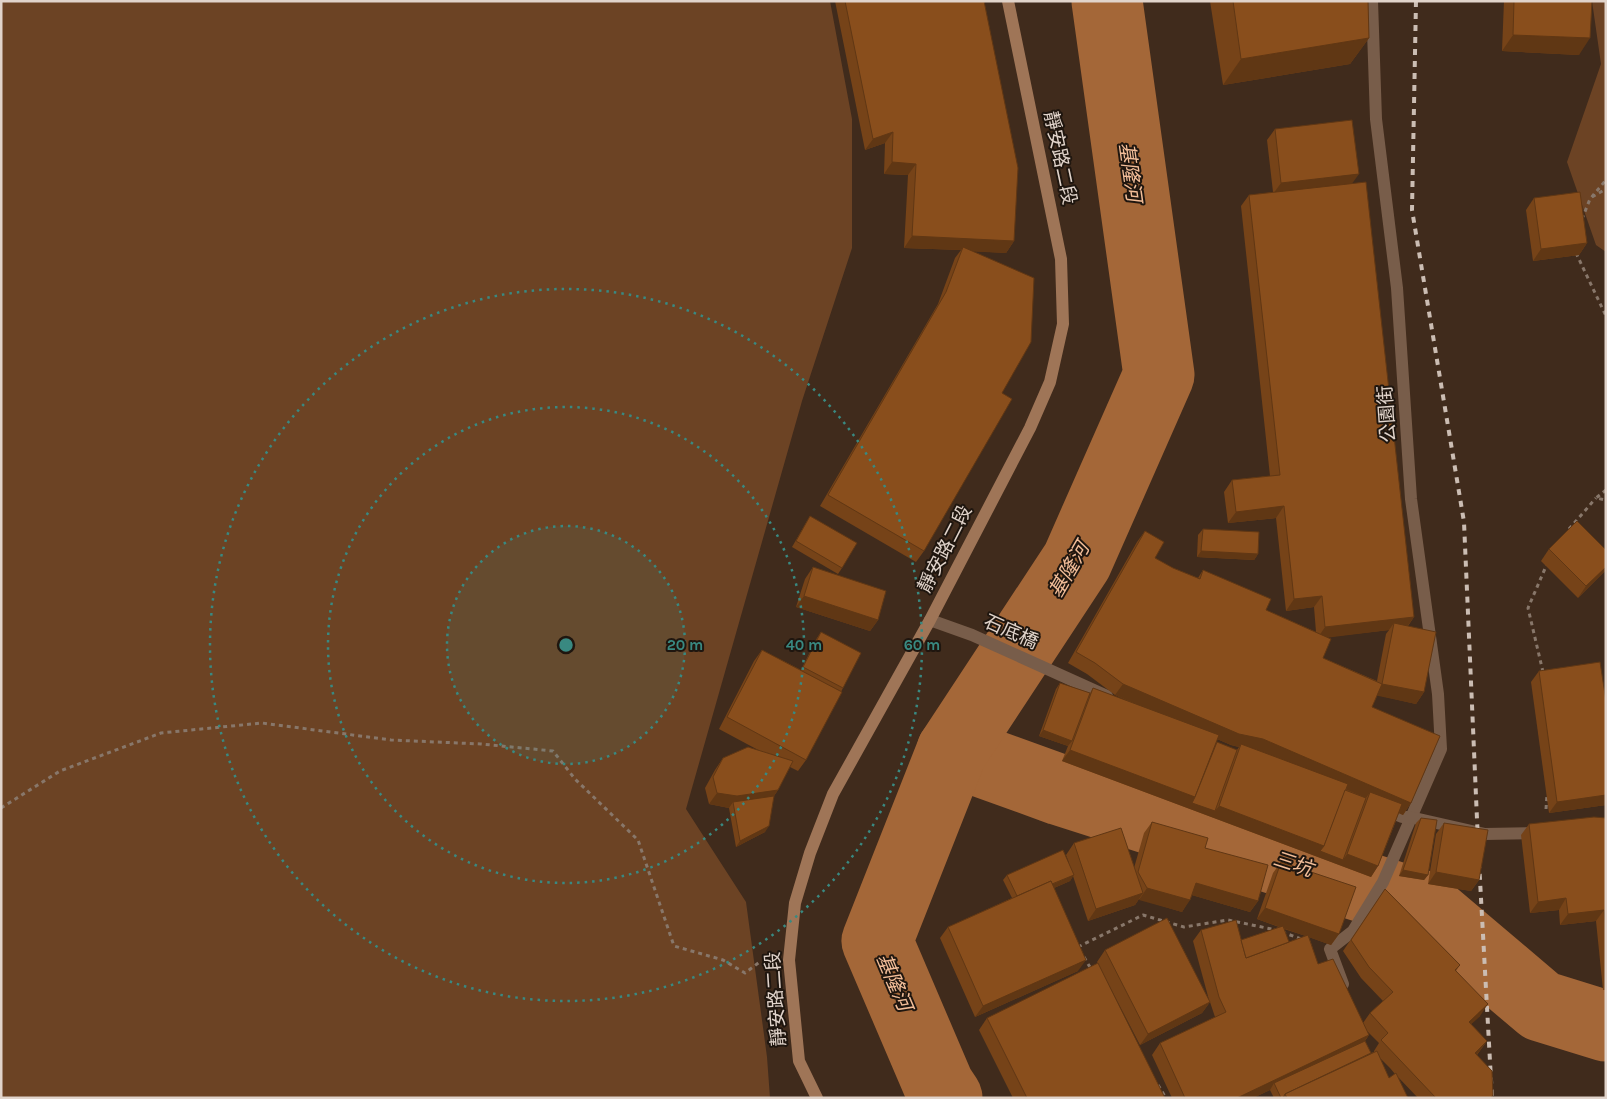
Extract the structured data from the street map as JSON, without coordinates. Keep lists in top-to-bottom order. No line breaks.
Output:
{"streets":{"main road":["靜安路二段"],"street":["公園街","石底橋"]},"crossings":[["靜安路二段","石底橋"]],"water":["基隆河","三坑"],"rings":["20 m","40 m","60 m"]}
